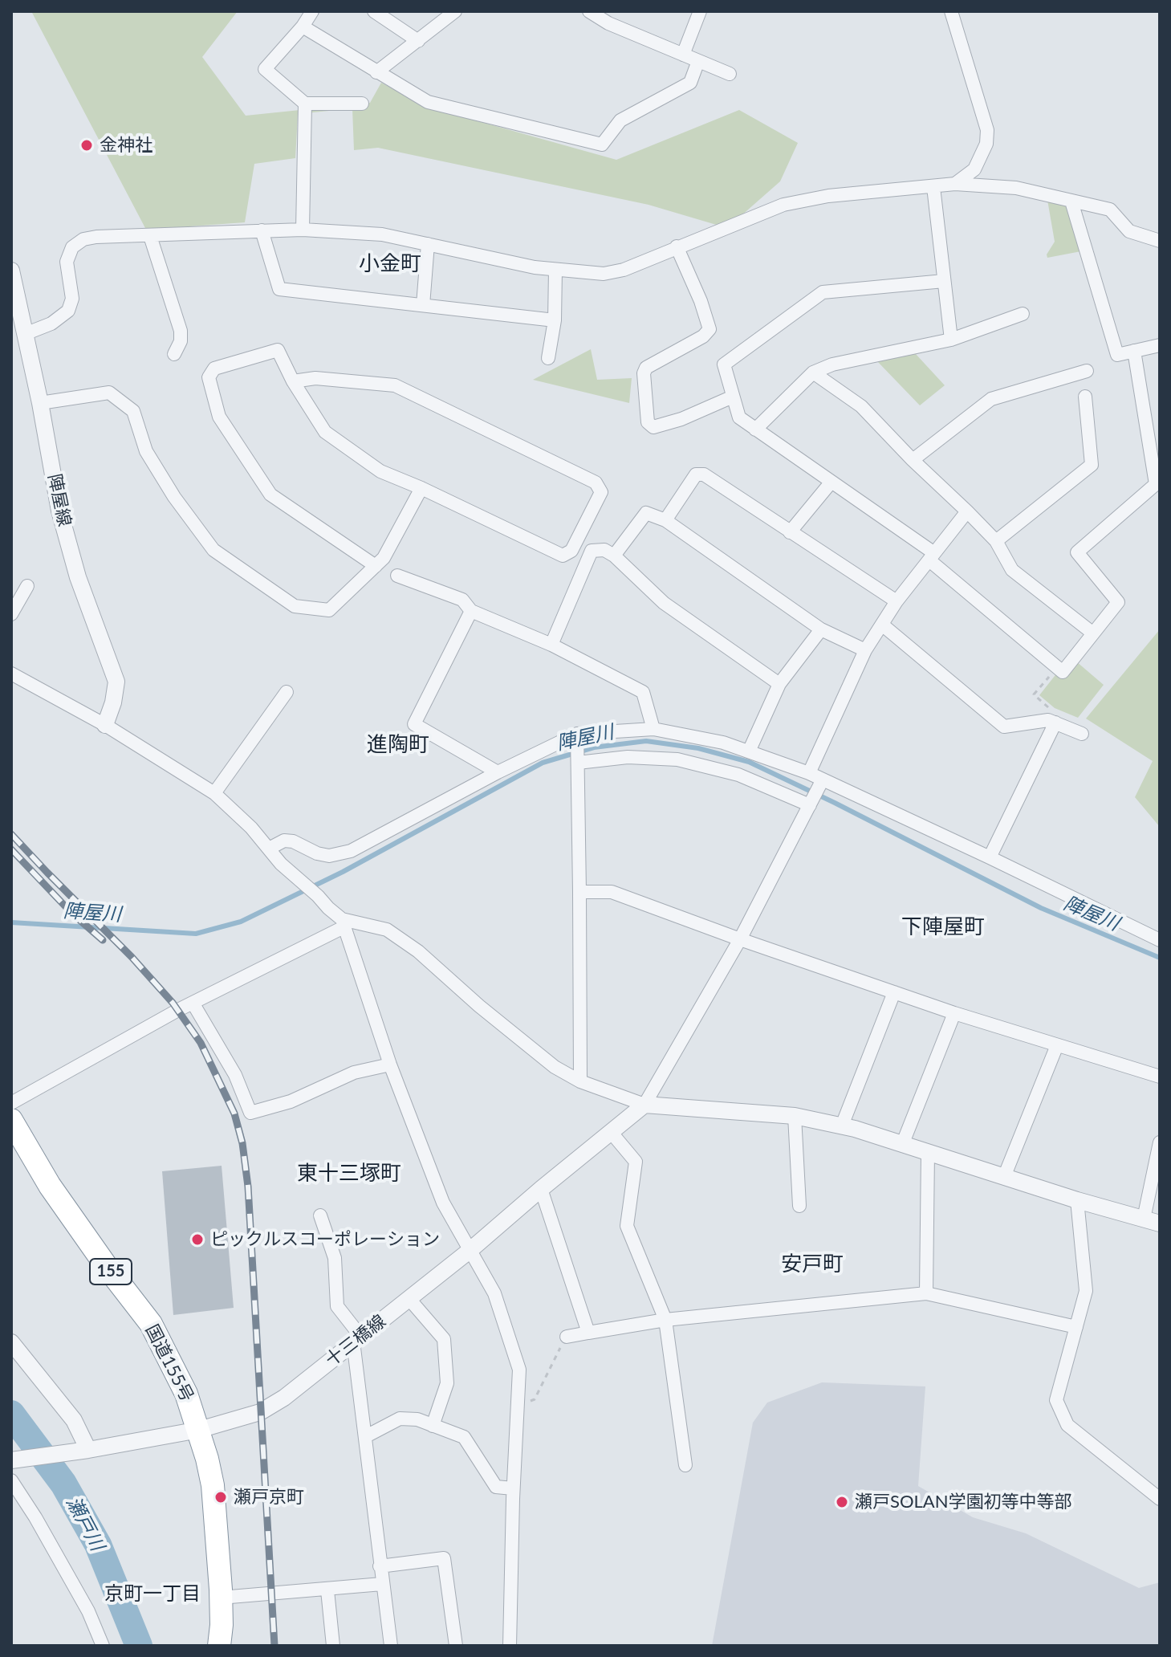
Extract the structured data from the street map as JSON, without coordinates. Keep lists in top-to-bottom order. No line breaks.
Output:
{"streets":{"highway":["155","国道155号"],"street":["陣屋線","十三橋線"]},"crossings":[["十三橋線","国道155号"]],"districts":["小金町","進陶町","下陣屋町","東十三塚町","安戸町","京町一丁目"],"water":["陣屋川","瀬戸川"],"places":["金神社","ピックルスコーポレーション","瀬戸京町","瀬戸SOLAN学園初等中等部"]}
